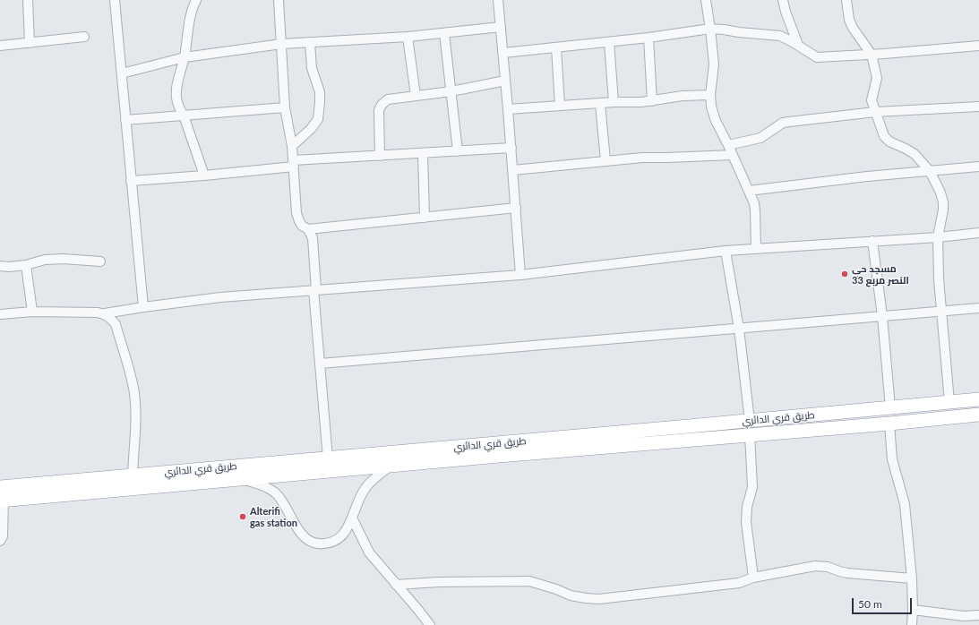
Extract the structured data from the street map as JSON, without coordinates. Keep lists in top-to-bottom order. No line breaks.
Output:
{"streets":{"highway":["طريق قري الدائري"]},"places":["مسجد حي النصر مربع 33","Alterifi gas station"],"scale_bar":"50 m"}
